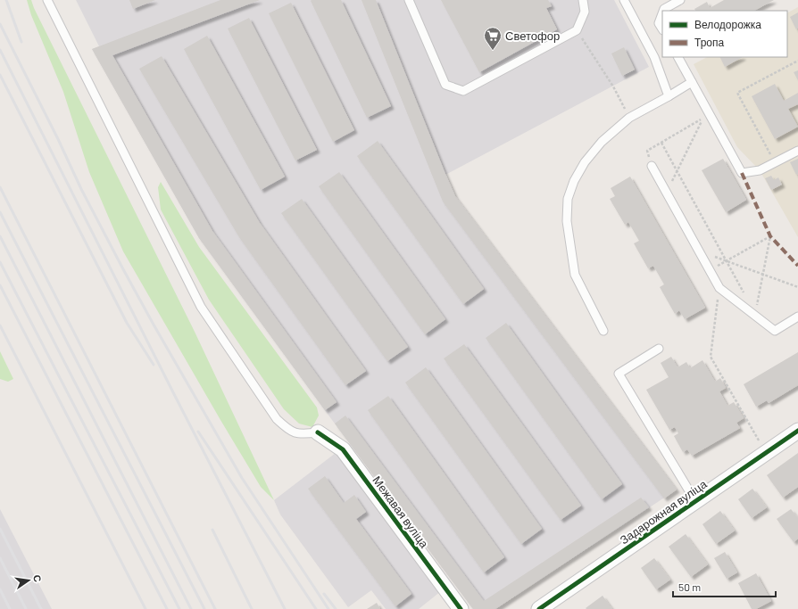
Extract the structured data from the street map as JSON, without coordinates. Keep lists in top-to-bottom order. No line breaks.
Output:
{"streets":{"street":["Межавая вуліца","Задарожная вуліца"]},"places":{"supermarket":["Светофор"]},"legend":["Велодорожка","Тропа"],"scale_bar":"50 m","north":"right"}
